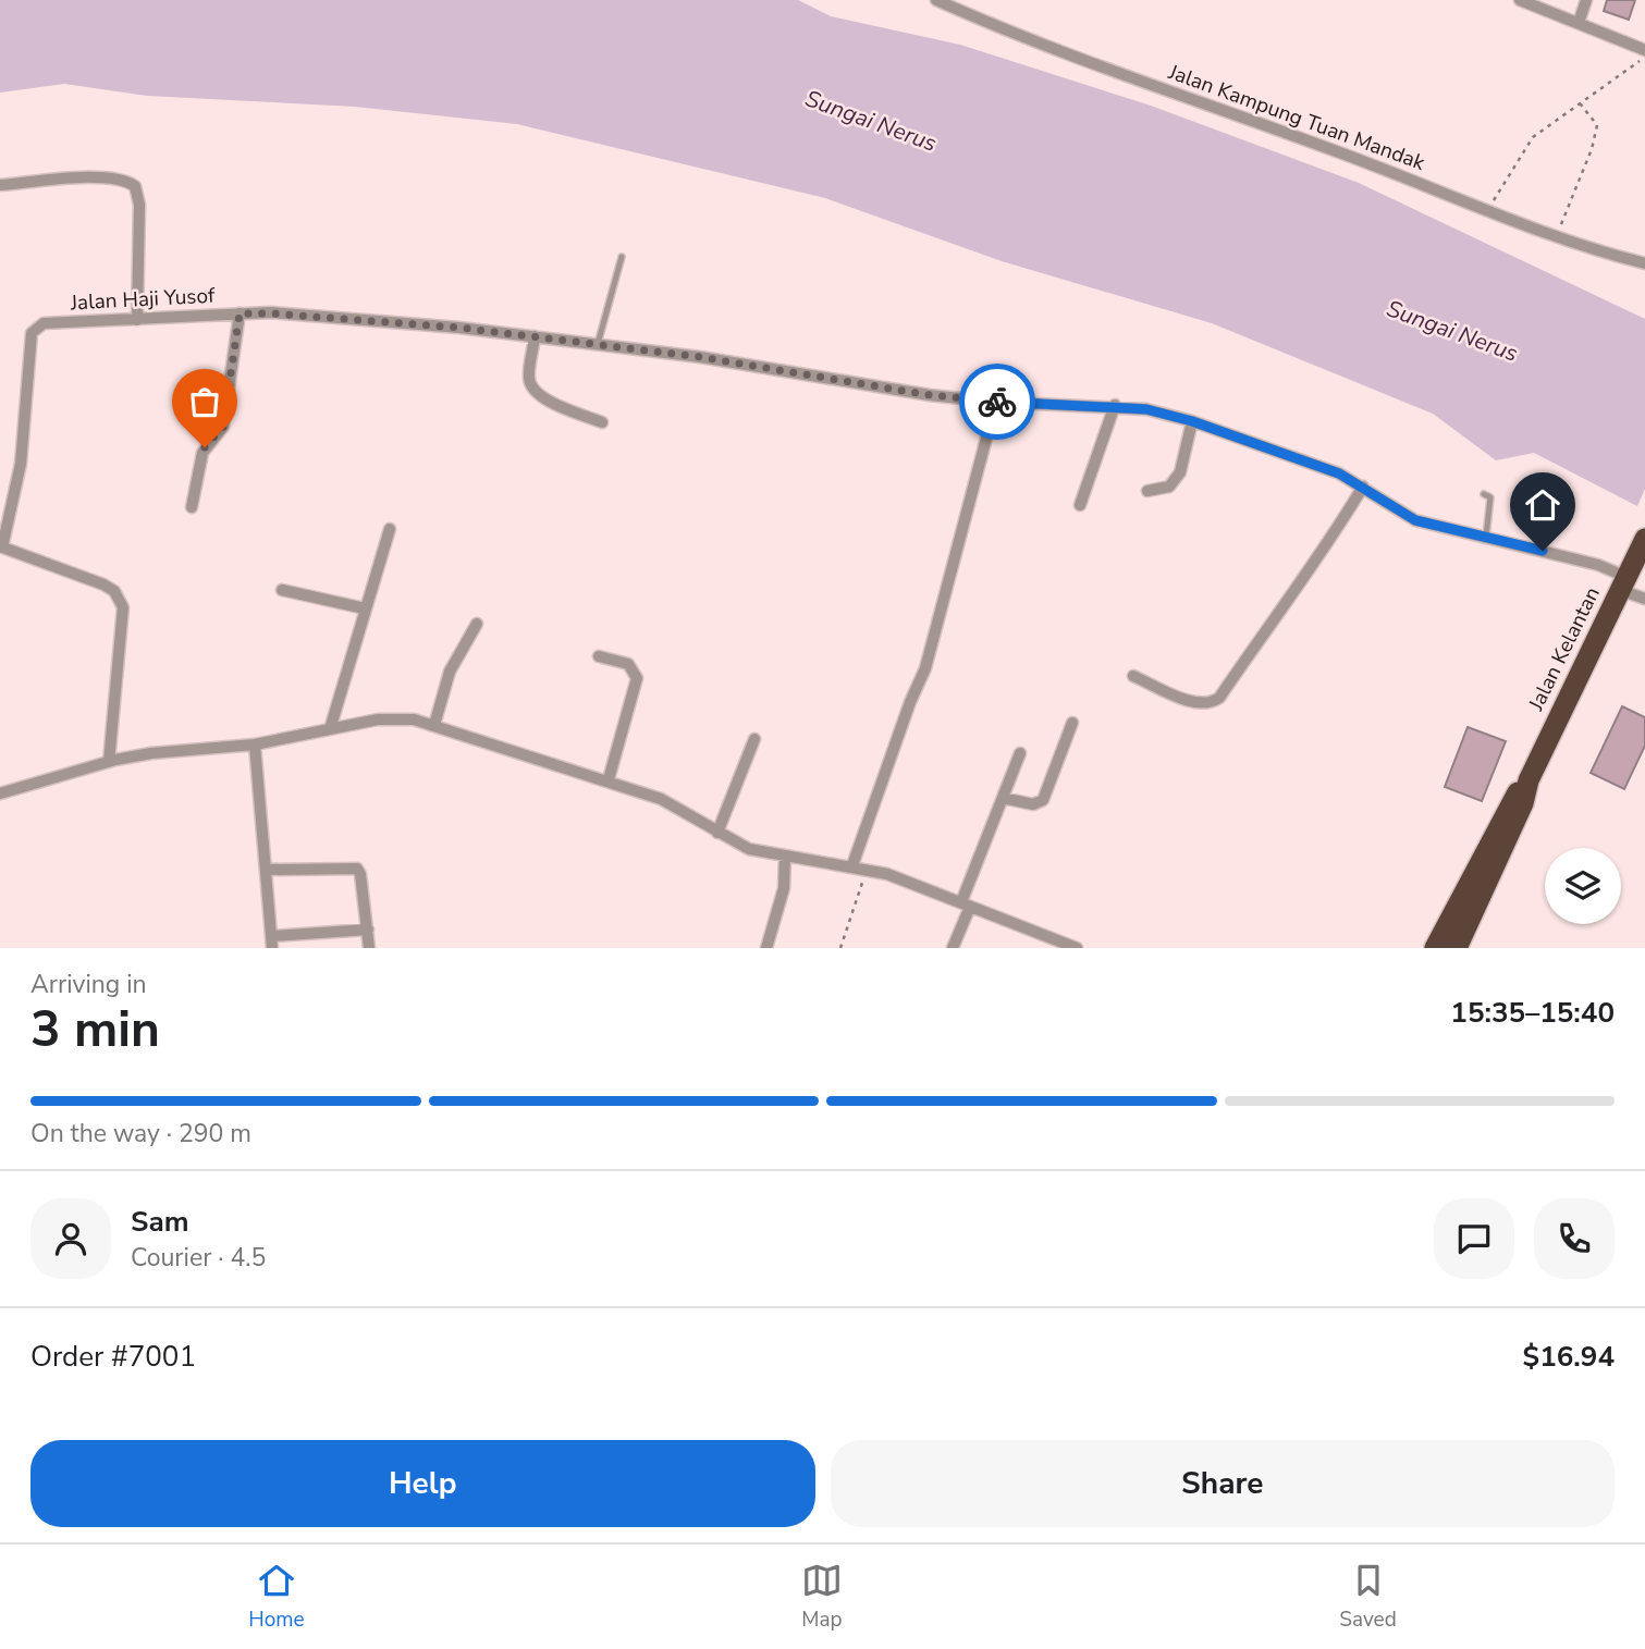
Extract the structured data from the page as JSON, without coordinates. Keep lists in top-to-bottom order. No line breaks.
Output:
{"streets":{"highway":["Jalan Kelantan"],"street":["Jalan Kampung Tuan Mandak","Jalan Haji Yusof"]},"crossings":[["Jalan Haji Yusof","Jalan Kelantan"]],"water":["Sungai Nerus"],"page":{"heading":["3 min","Arriving in","15:35–15:40"],"panel":["Sam","Courier · 4.5","Order #7001","$16.94"],"bar":"On the way · 290 m","buttons":["Help","Share"],"tabs":["Home","Map","Saved"]}}
